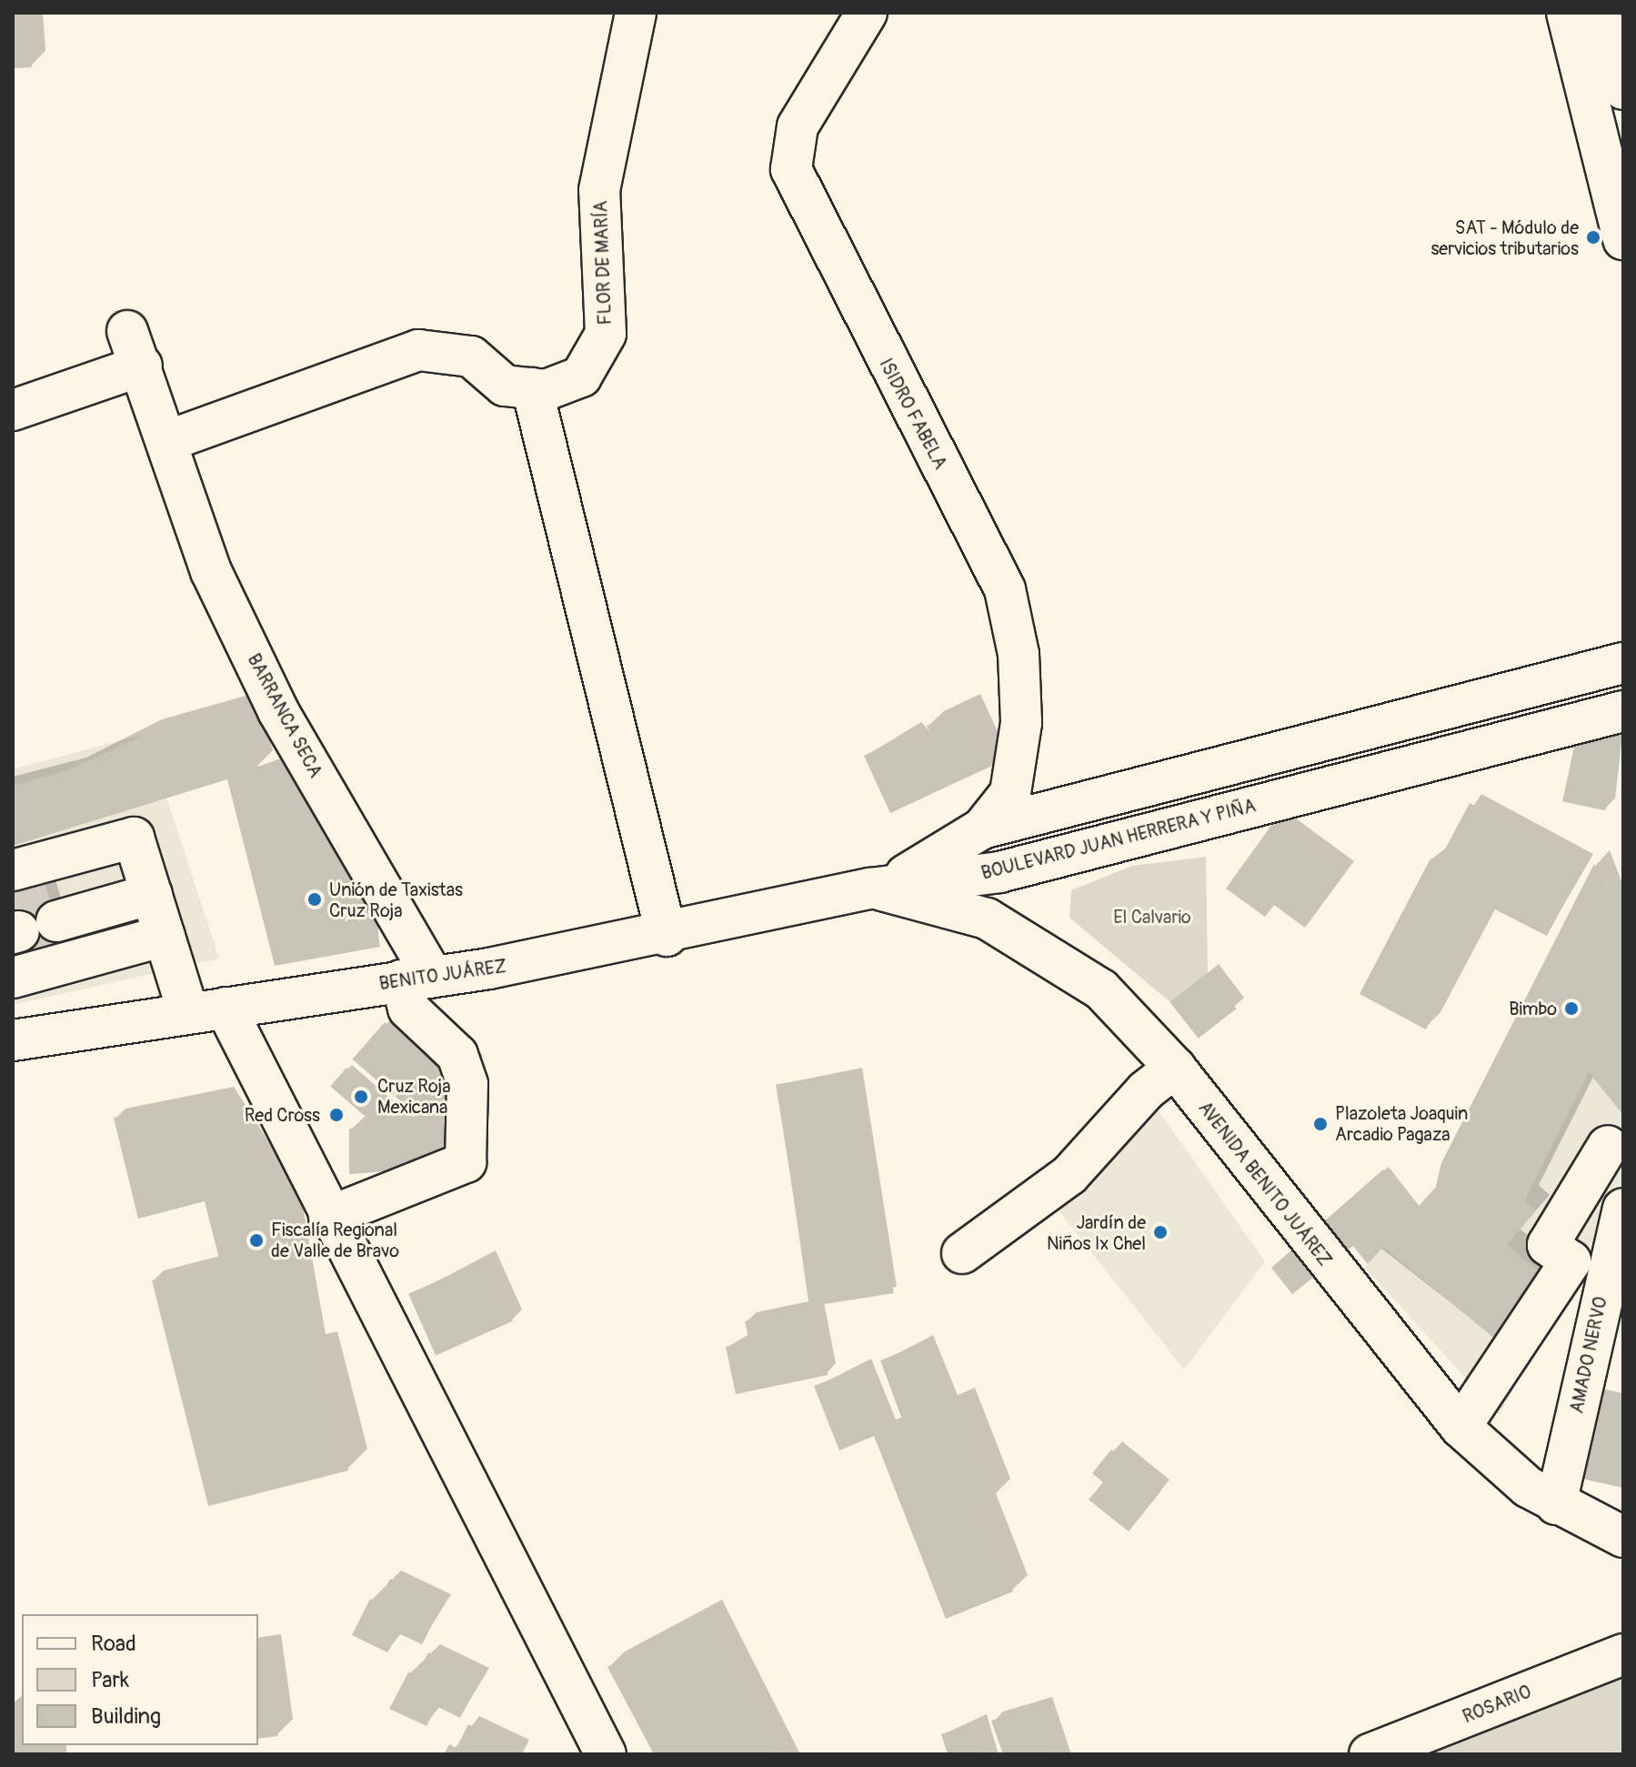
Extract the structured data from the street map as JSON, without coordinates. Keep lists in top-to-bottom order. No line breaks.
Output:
{"streets":{"street":["FLOR DE MARÍA","ISIDRO FABELA","BARRANCA SECA","BOULEVARD JUAN HERRERA Y PIÑA","BENITO JUÁREZ","AVENIDA BENITO JUÁREZ","AMADO NERVO","ROSARIO"]},"crossings":[["FLOR DE MARÍA","BARRANCA SECA"],["ISIDRO FABELA","BOULEVARD JUAN HERRERA Y PIÑA"],["BARRANCA SECA","BENITO JUÁREZ"],["BOULEVARD JUAN HERRERA Y PIÑA","BENITO JUÁREZ"],["BOULEVARD JUAN HERRERA Y PIÑA","AVENIDA BENITO JUÁREZ"],["BENITO JUÁREZ","AVENIDA BENITO JUÁREZ"],["AVENIDA BENITO JUÁREZ","AMADO NERVO"]],"parks":["El Calvario"],"places":["SAT - Módulo de servicios tributarios","Unión de Taxistas Cruz Roja","Bimbo","Cruz Roja Mexicana","Red Cross","Plazoleta Joaquin Arcadio Pagaza","Jardín de Niños Ix Chel","Fiscalía Regional de Valle de Bravo"],"legend":["Road","Park","Building"]}
